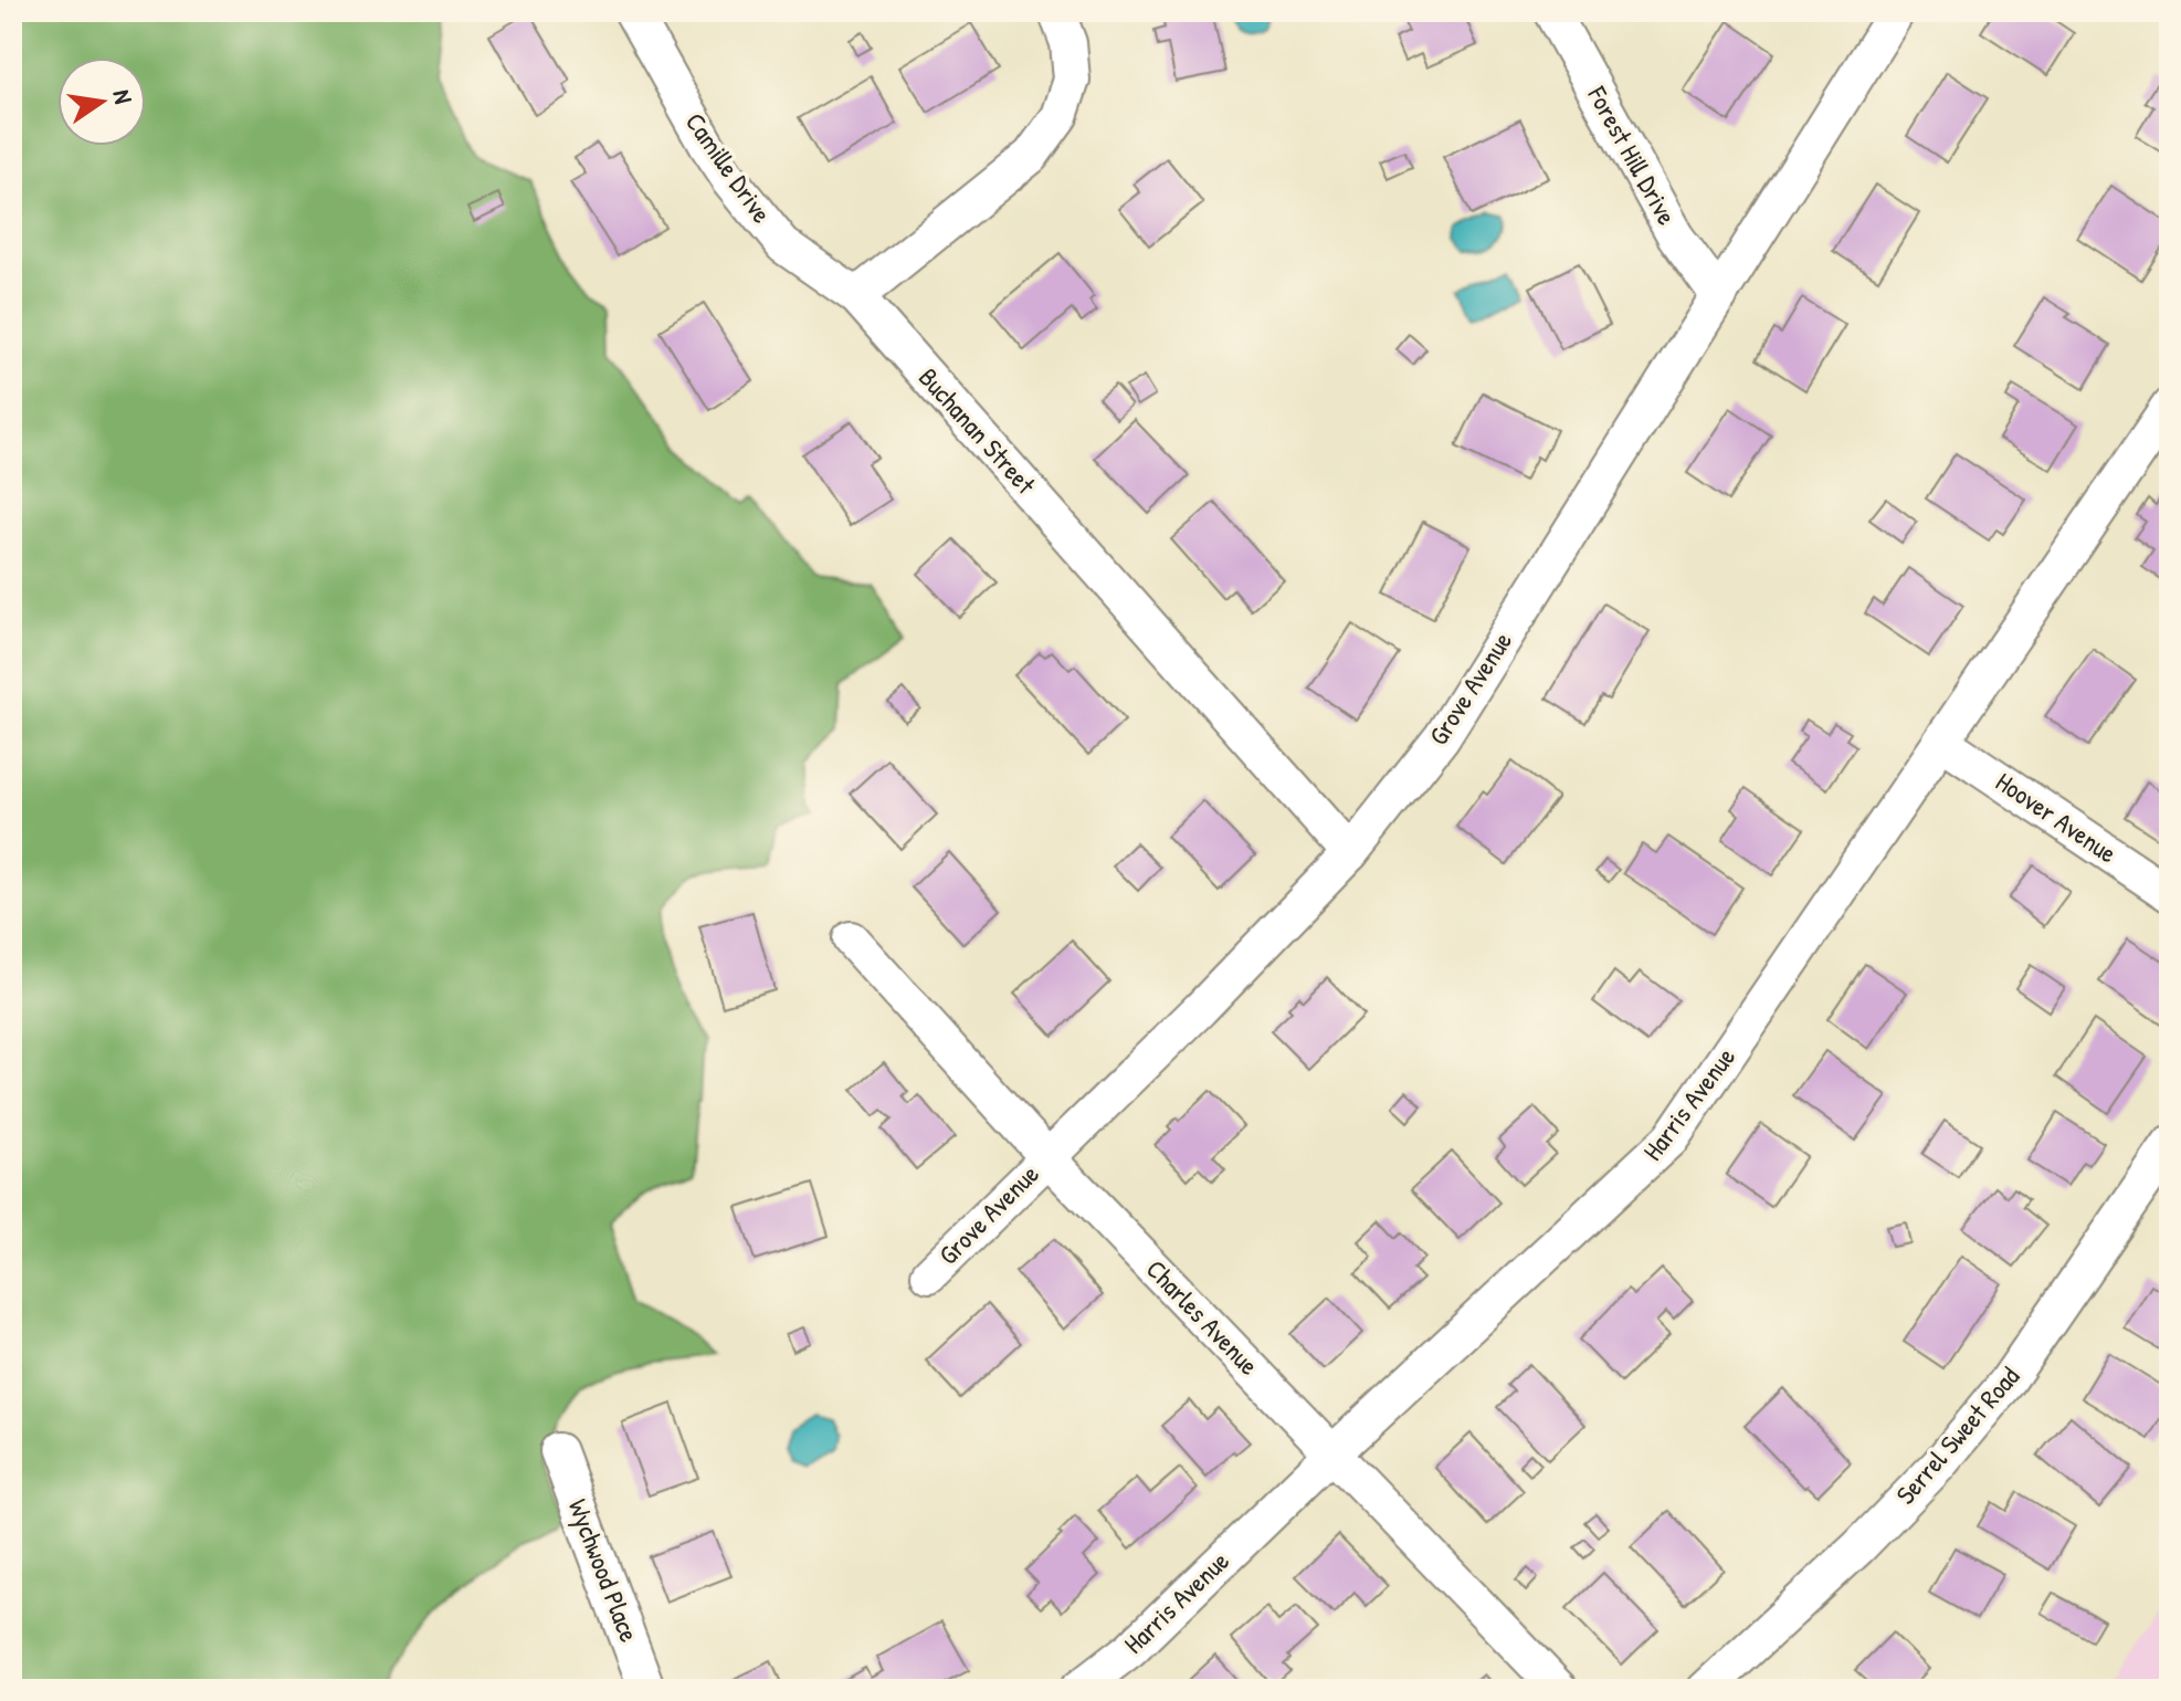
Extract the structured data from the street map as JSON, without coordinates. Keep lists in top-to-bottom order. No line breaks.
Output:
{"streets":{"street":["Forest Hill Drive","Camille Drive","Buchanan Street","Grove Avenue","Hoover Avenue","Harris Avenue","Charles Avenue","Serrel Sweet Road","Wychwood Place"]},"crossings":[["Forest Hill Drive","Grove Avenue"],["Camille Drive","Buchanan Street"],["Buchanan Street","Grove Avenue"],["Grove Avenue","Charles Avenue"],["Hoover Avenue","Harris Avenue"],["Harris Avenue","Charles Avenue"]],"north":"right"}
